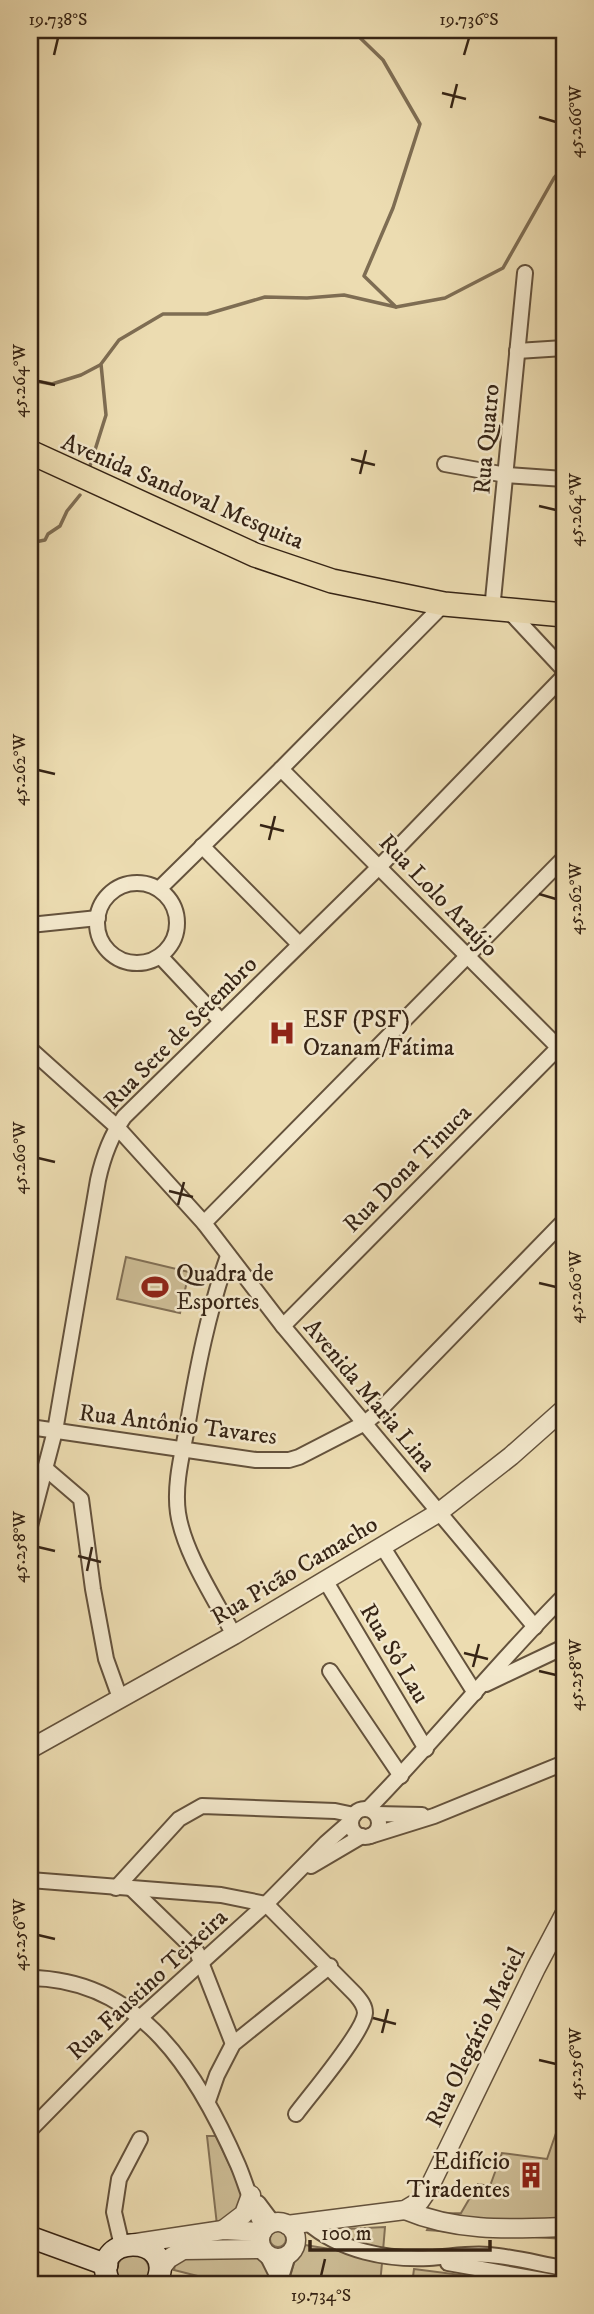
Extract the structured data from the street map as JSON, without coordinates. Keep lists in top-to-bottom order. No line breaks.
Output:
{"streets":{"main road":["Avenida Sandoval Mesquita"],"street":["Rua Quatro","Rua Lolo Araújo","Rua Sete de Setembro","Rua Dona Tinuca","Avenida Maria Lina","Rua Antônio Tavares","Rua Picão Camacho","Rua Sô Lau","Rua Faustino Teixeira","Rua Olegário Maciel"]},"crossings":[["Rua Quatro","Avenida Sandoval Mesquita"],["Rua Lolo Araújo","Rua Sete de Setembro"],["Rua Lolo Araújo","Rua Dona Tinuca"],["Rua Sete de Setembro","Avenida Maria Lina"],["Rua Sete de Setembro","Rua Antônio Tavares"],["Rua Dona Tinuca","Avenida Maria Lina"],["Avenida Maria Lina","Rua Antônio Tavares"],["Avenida Maria Lina","Rua Picão Camacho"],["Avenida Maria Lina","Rua Faustino Teixeira"],["Rua Picão Camacho","Rua Sô Lau"],["Rua Sô Lau","Rua Faustino Teixeira"]],"places":{"hospital":["ESF (PSF) Ozanam/Fátima"],"sports":["Quadra de Esportes"],"building":["Edifício Tiradentes"]},"scale_bar":"100 m","coordinates":["19.738°S","19.736°S","45.266°W","45.264°W","45.262°W","45.260°W","45.258°W","45.256°W","19.734°S"]}
